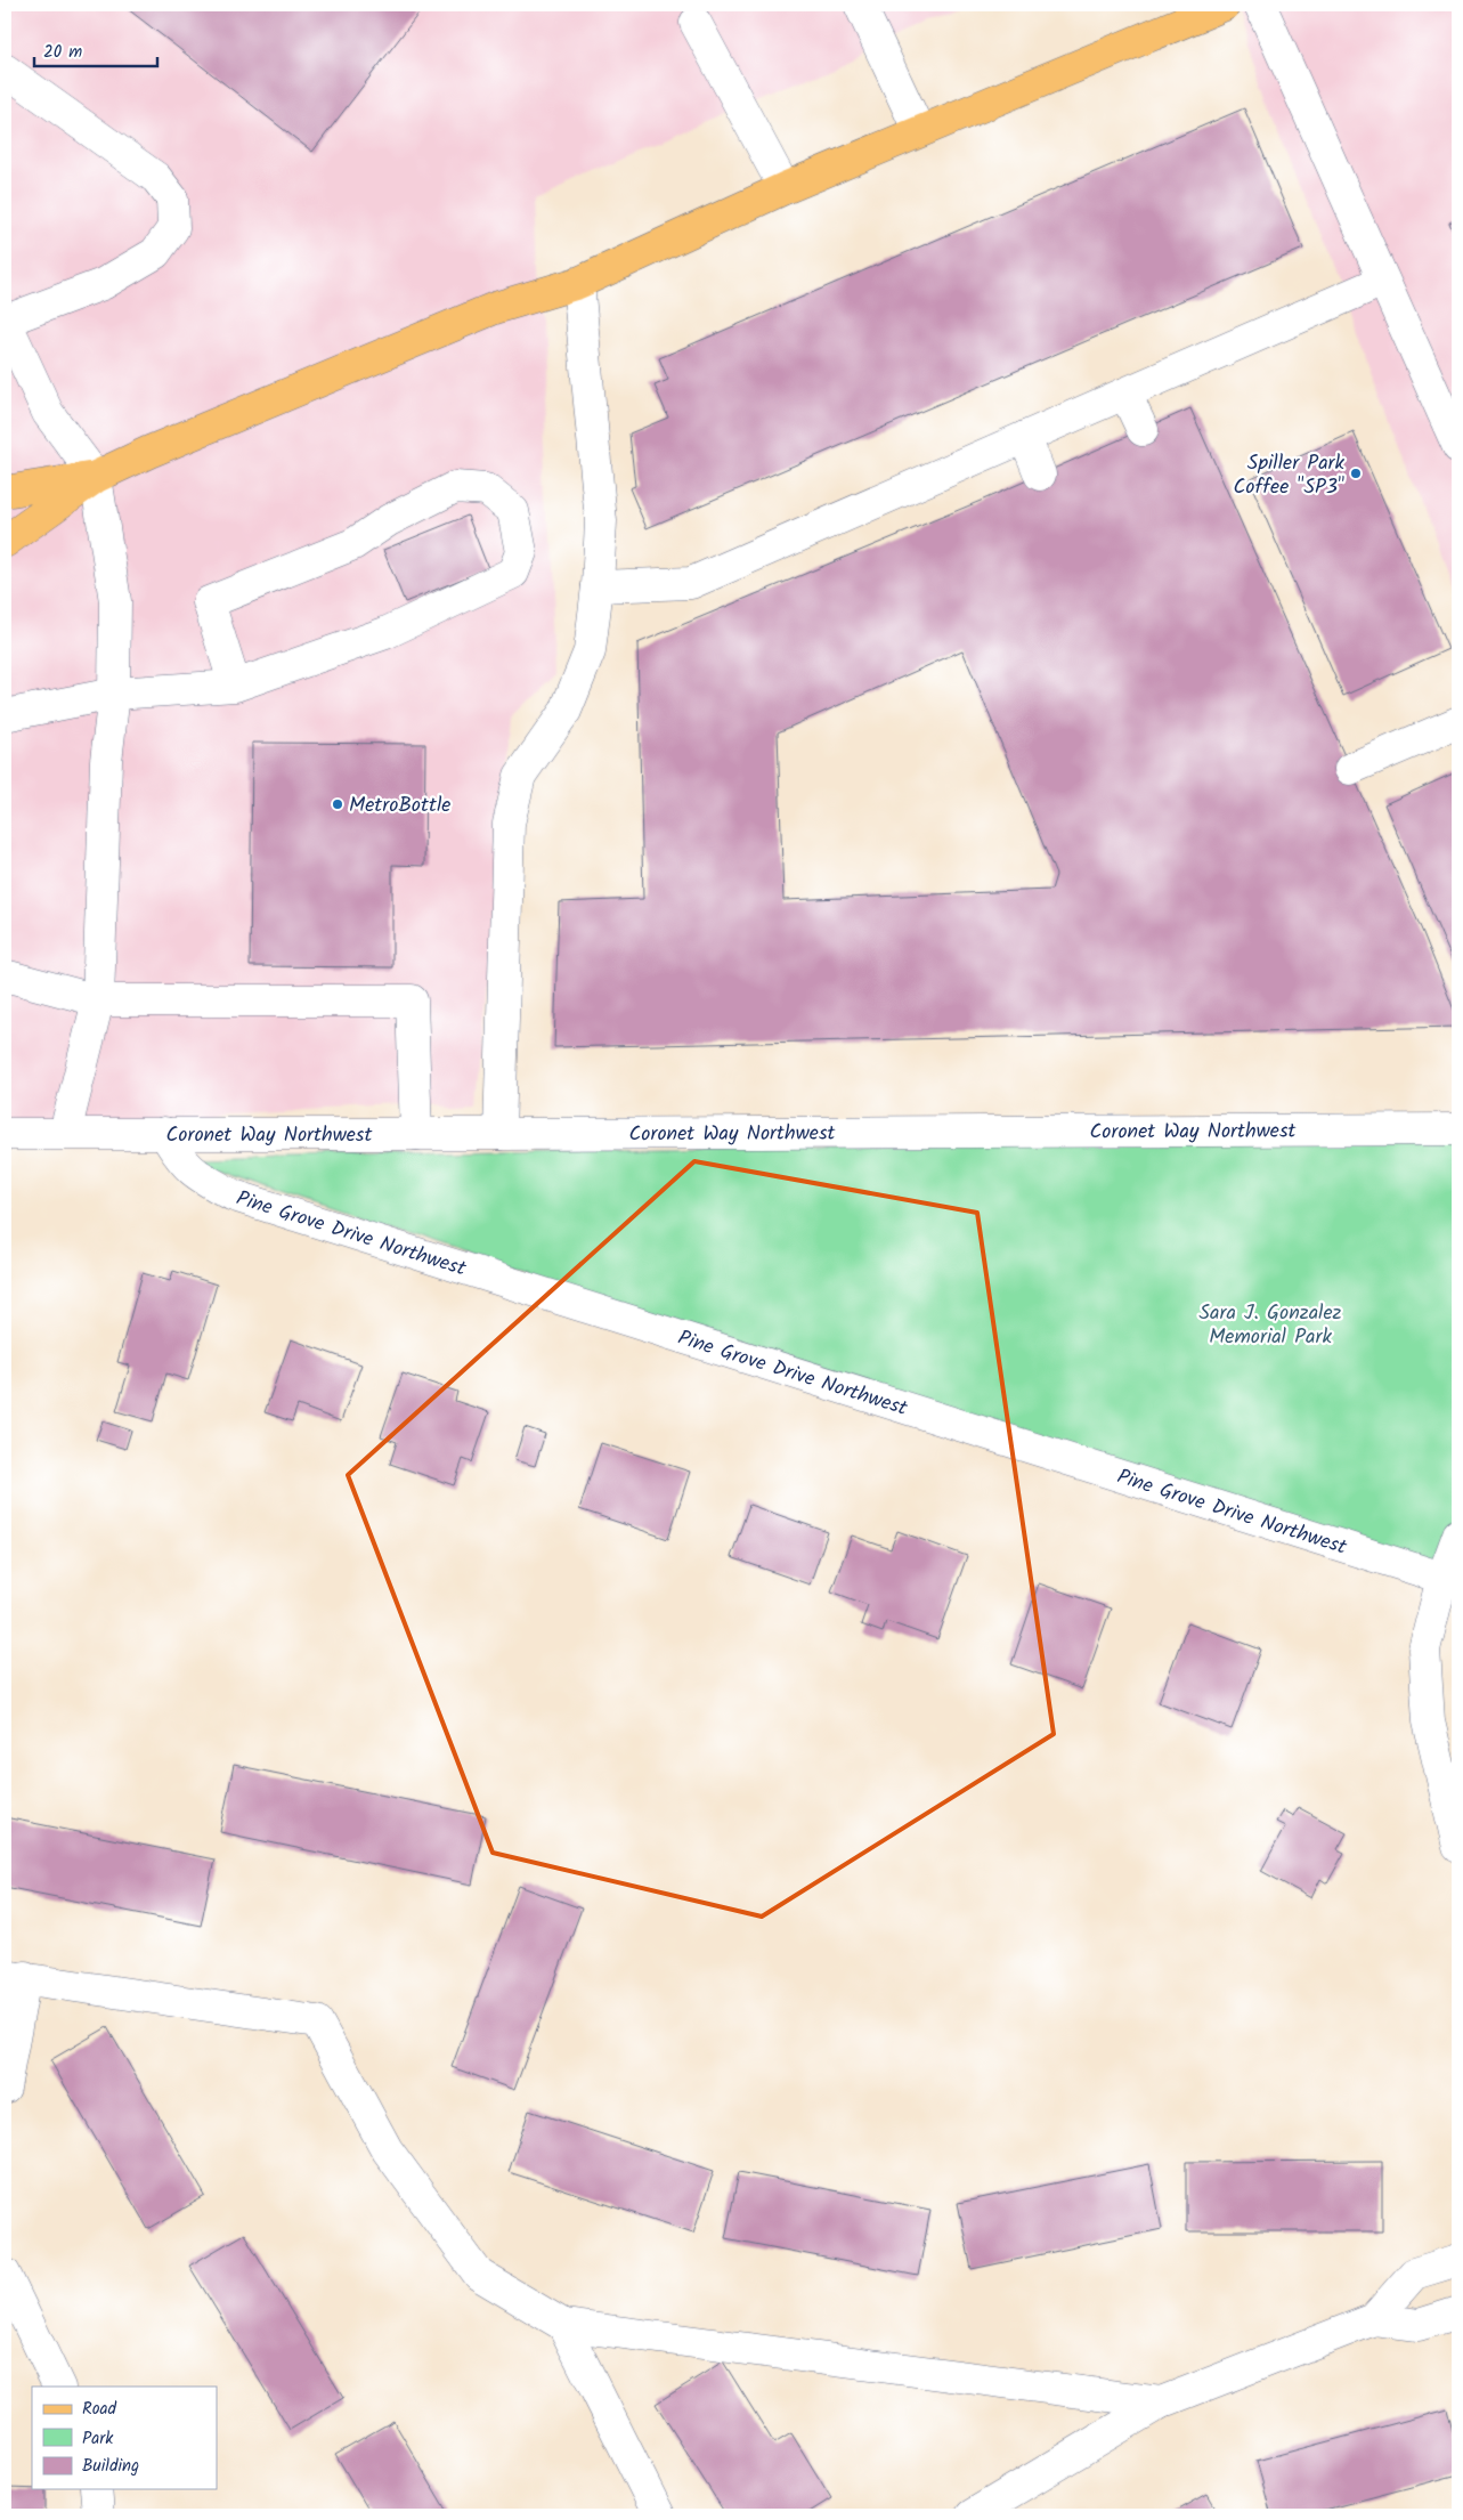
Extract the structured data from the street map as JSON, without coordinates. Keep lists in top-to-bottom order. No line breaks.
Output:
{"streets":{"street":["Coronet Way Northwest","Pine Grove Drive Northwest"]},"crossings":[["Coronet Way Northwest","Pine Grove Drive Northwest"]],"parks":["Sara J. Gonzalez Memorial Park"],"places":["Spiller Park Coffee \"SP3\"","MetroBottle"],"legend":["Road","Park","Building"],"scale_bar":"20 m"}
